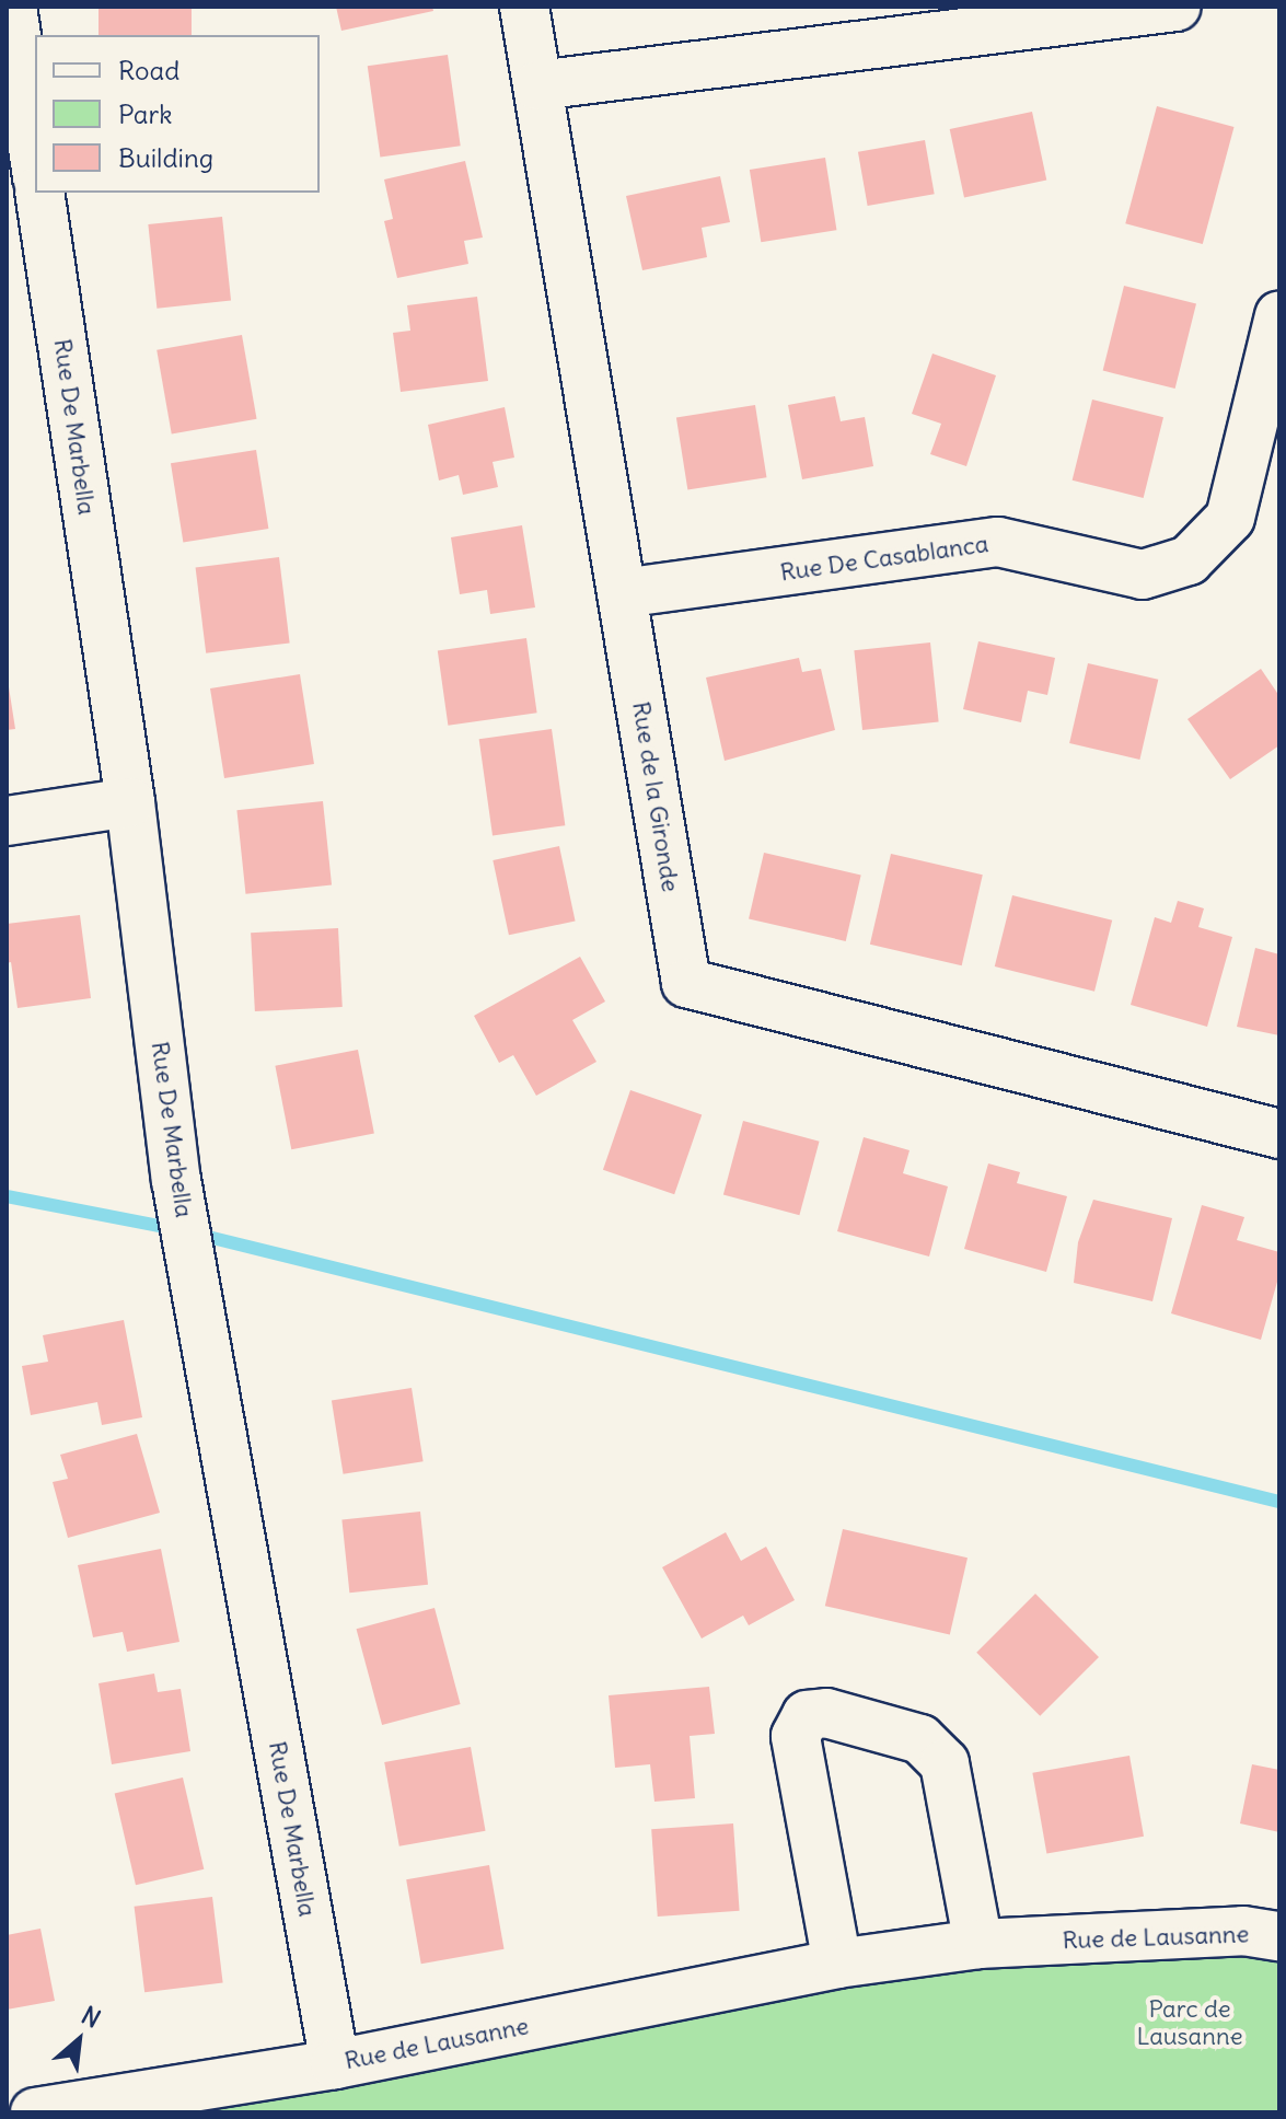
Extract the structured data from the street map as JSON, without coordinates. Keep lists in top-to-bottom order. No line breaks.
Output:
{"streets":{"street":["Rue De Marbella","Rue De Casablanca","Rue de la Gironde","Rue de Lausanne"]},"crossings":[["Rue De Marbella","Rue de Lausanne"],["Rue De Casablanca","Rue de la Gironde"]],"parks":["Parc de Lausanne"],"legend":["Road","Park","Building"],"north":"top right"}
